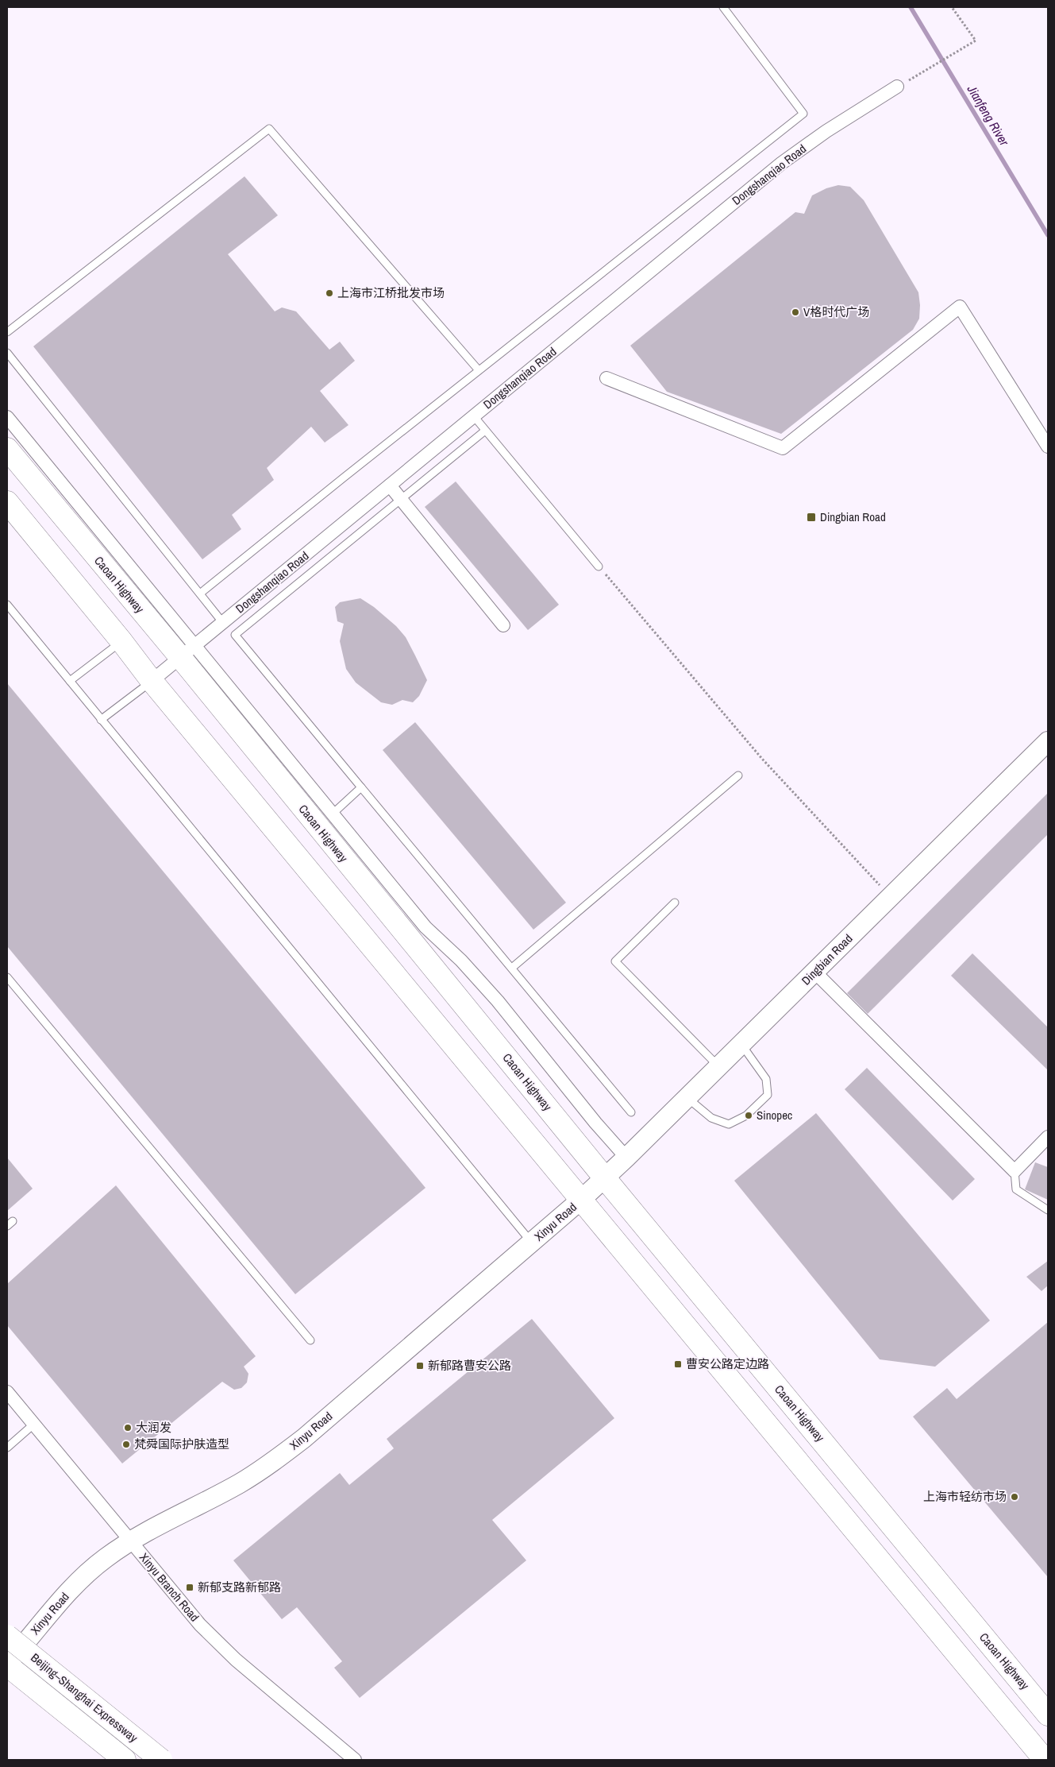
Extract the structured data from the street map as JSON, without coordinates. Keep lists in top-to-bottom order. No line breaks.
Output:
{"streets":{"highway":["Caoan Highway","Beijing–Shanghai Expressway"],"street":["Dongshanqiao Road","Dingbian Road","Xinyu Road","Xinyu Branch Road"]},"crossings":[["Dongshanqiao Road","Caoan Highway"],["Caoan Highway","Dingbian Road"],["Caoan Highway","Xinyu Road"],["Dingbian Road","Xinyu Road"],["Xinyu Road","Xinyu Branch Road"],["Xinyu Road","Beijing–Shanghai Expressway"]],"water":["Jianfeng River"],"places":{"other":["上海市江桥批发市场","V格时代广场","Sinopec","大润发","梵舜国际护肤造型","上海市轻纺市场"],"transit":["Dingbian Road","曹安公路定边路","新郁路曹安公路","新郁支路新郁路"]}}
